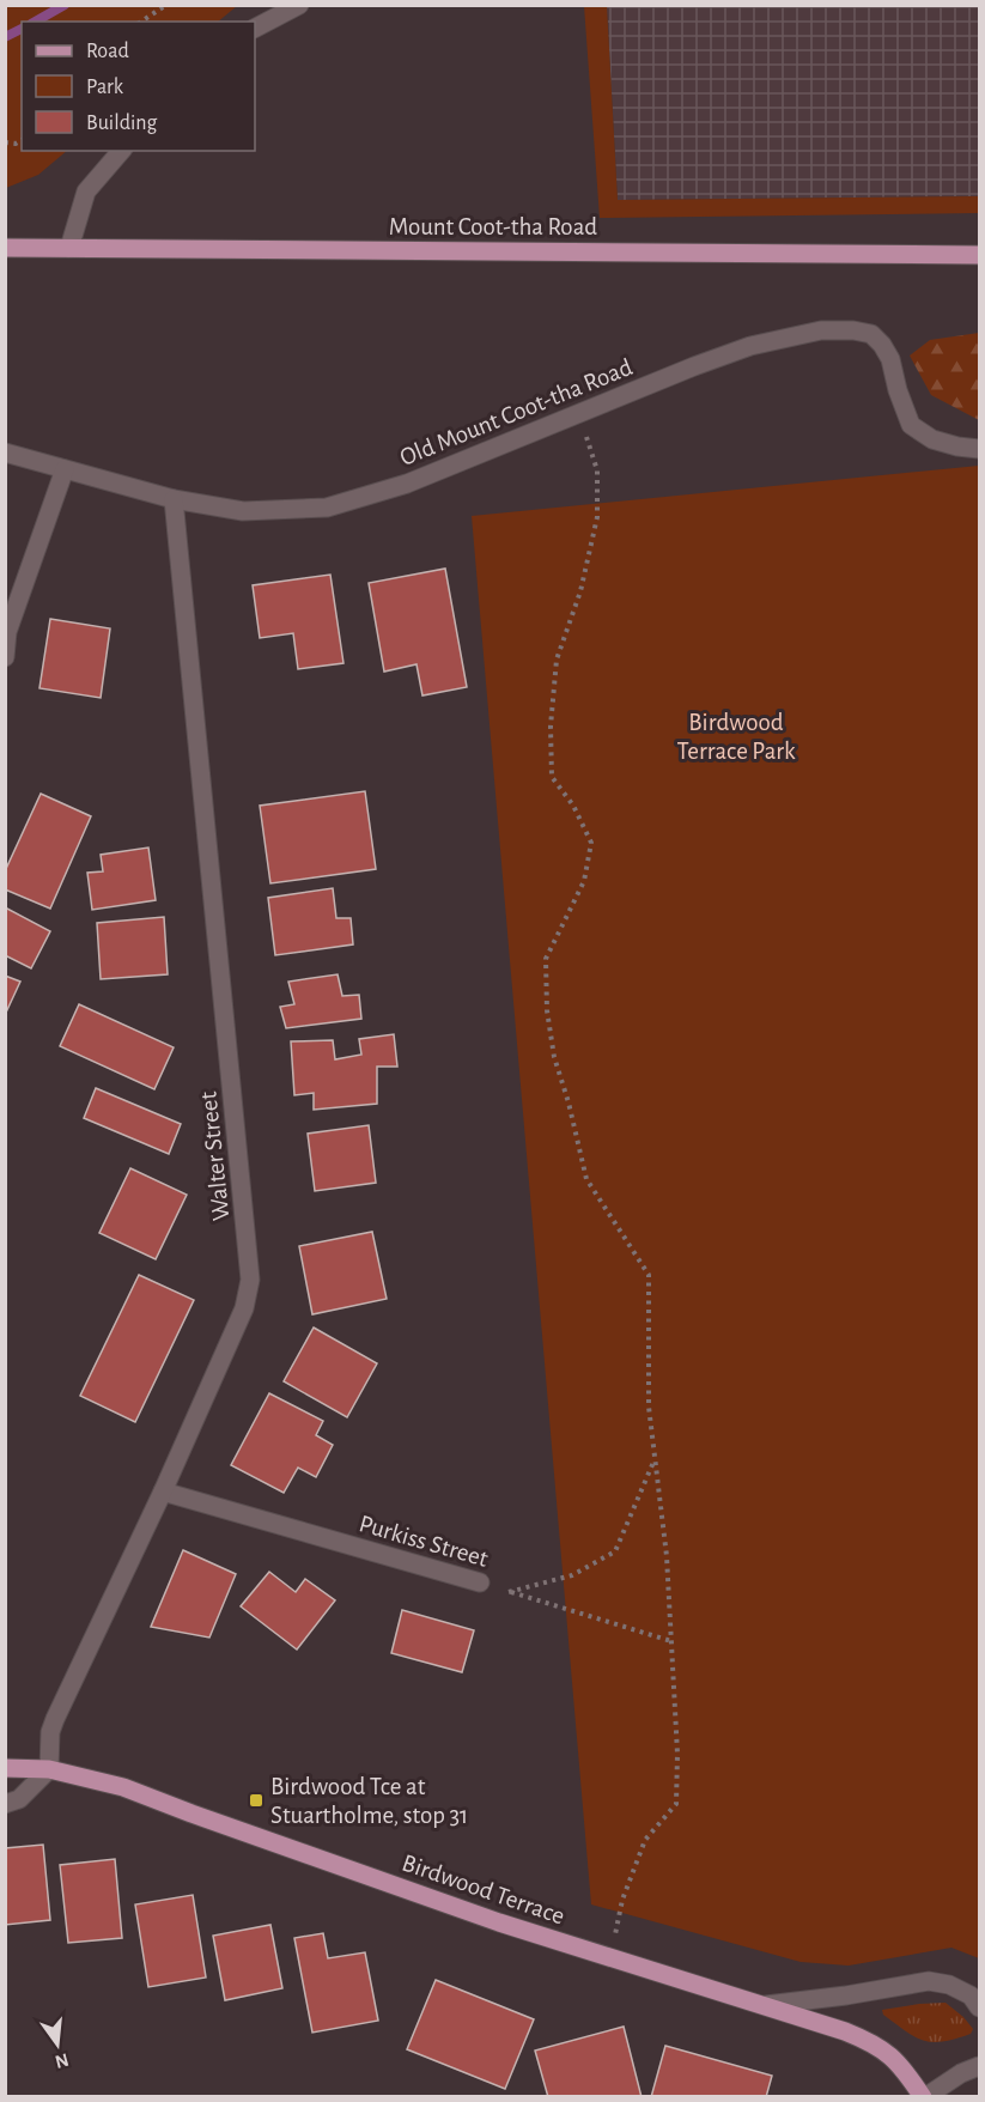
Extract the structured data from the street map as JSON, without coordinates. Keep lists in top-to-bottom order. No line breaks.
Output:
{"streets":{"main road":["Mount Coot-tha Road","Birdwood Terrace"],"street":["Old Mount Coot-tha Road","Walter Street","Purkiss Street"]},"crossings":[["Old Mount Coot-tha Road","Walter Street"],["Walter Street","Purkiss Street"],["Walter Street","Birdwood Terrace"]],"parks":["Birdwood Terrace Park"],"places":{"transit":["Birdwood Tce at Stuartholme, stop 31"]},"legend":["Road","Park","Building"],"north":"bottom"}
